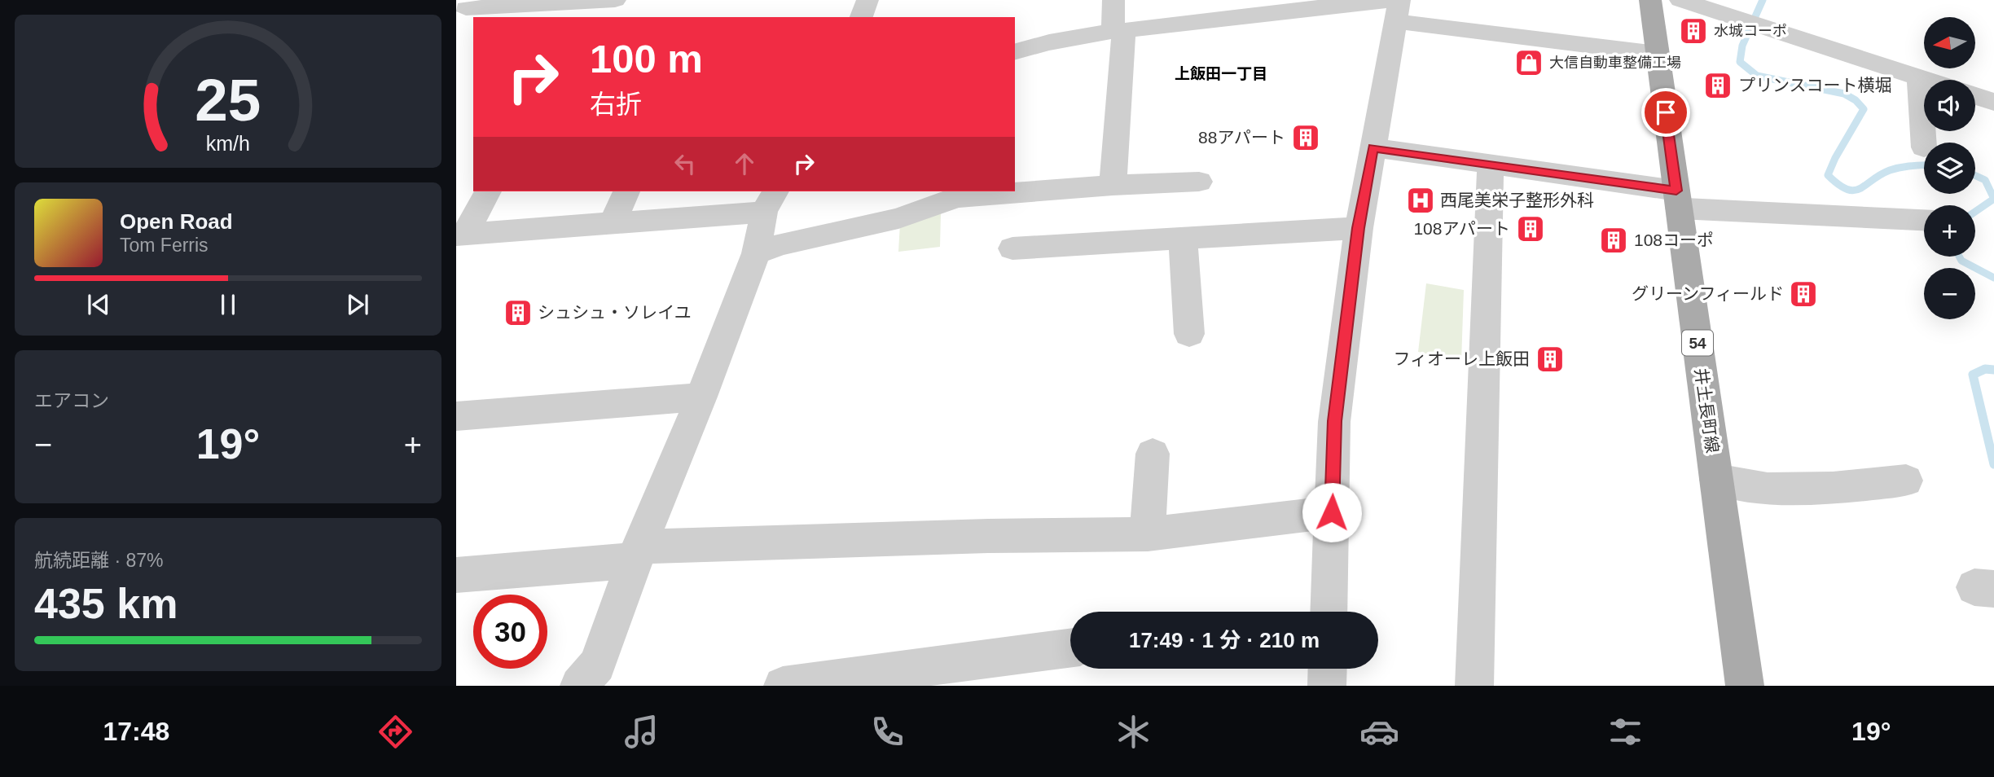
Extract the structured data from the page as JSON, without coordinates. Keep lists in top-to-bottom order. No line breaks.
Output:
{"streets":{"main road":["54","井土長町線"]},"districts":["上飯田一丁目"],"places":{"building":["水城コーポ","プリンスコート横堀","88アパート","108アパート","108コーポ","グリーンフィールド","シュシュ・ソレイユ","フィオーレ上飯田"],"shop":["大信自動車整備工場"],"hospital":["西尾美栄子整形外科"]},"north":"left","page":{"map_buttons":["+","−"],"turn":["100 m","右折"],"song":["Open Road","Tom Ferris"],"tile":["エアコン",["航続距離 · 87%","435 km"]],"heat":["−","19°","+"],"limit":"30","trip":"17:49 · 1 分 · 210 m","tabs":["17:48","19°"],"gauge":["25","km/h"]}}
